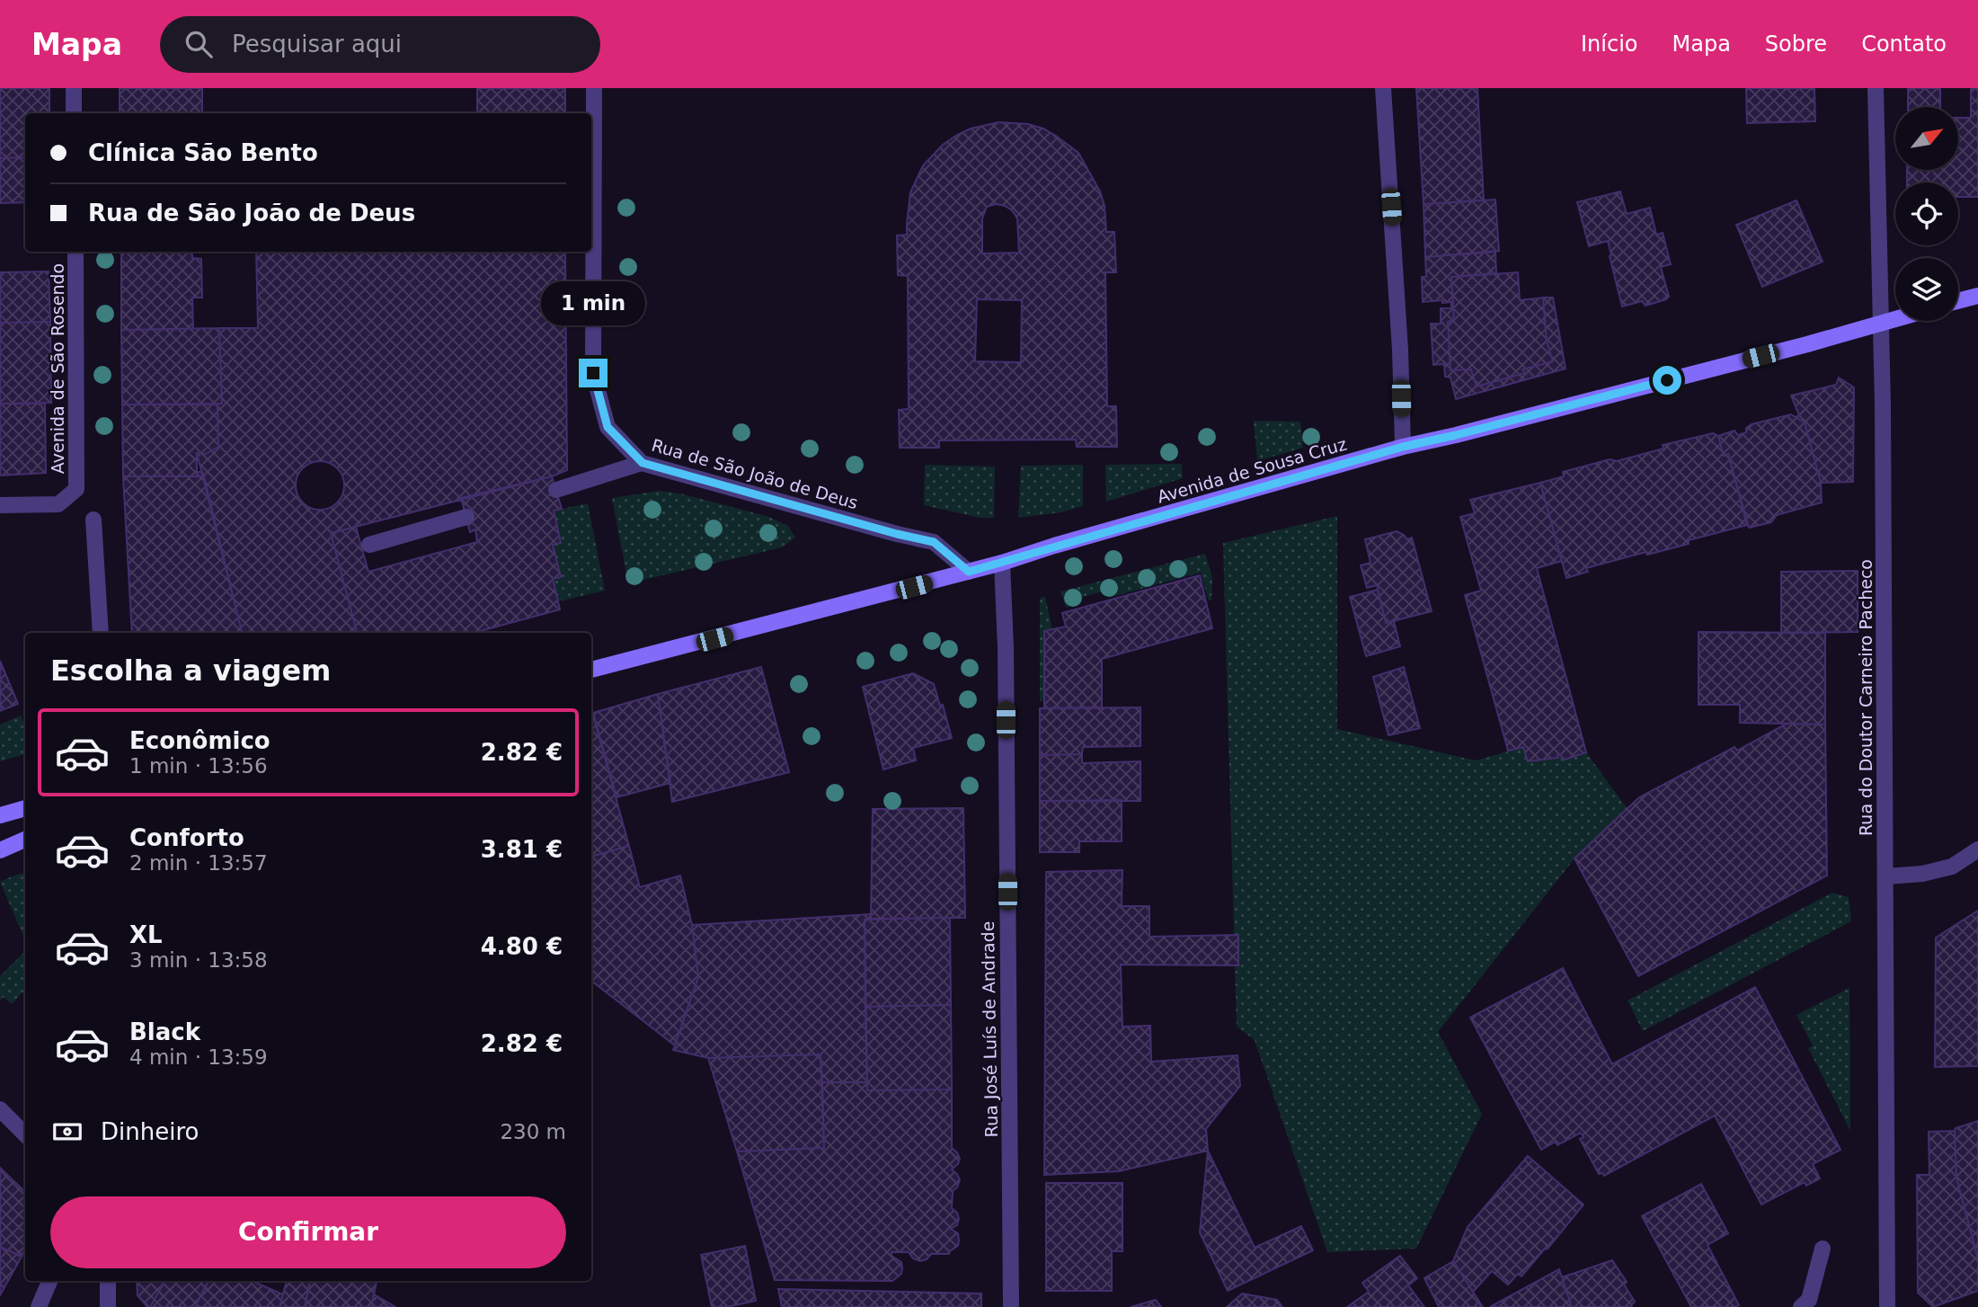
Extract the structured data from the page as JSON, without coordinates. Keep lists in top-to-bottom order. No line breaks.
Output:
{"streets":{"main road":["Avenida de Sousa Cruz"],"street":["Avenida de São Rosendo","Rua de São João de Deus","Rua do Doutor Carneiro Pacheco","Rua José Luís de Andrade"]},"crossings":[["Avenida de Sousa Cruz","Rua de São João de Deus"],["Avenida de Sousa Cruz","Rua do Doutor Carneiro Pacheco"],["Avenida de Sousa Cruz","Rua José Luís de Andrade"]],"north":"top right","page":{"header":"Mapa","search":"Pesquisar aqui","nav":["Início","Mapa","Sobre","Contato"],"banner":["Clínica São Bento","Rua de São João de Deus"],"bubble":"1 min","heading":"Escolha a viagem","list":[{"name":"Econômico","note":"1 min · 13:56","value":"2.82 €"},{"name":"Conforto","note":"2 min · 13:57","value":"3.81 €"},{"name":"XL","note":"3 min · 13:58","value":"4.80 €"},{"name":"Black","note":"4 min · 13:59","value":"2.82 €"}],"pay":["Dinheiro","230 m"],"buttons":"Confirmar"}}
